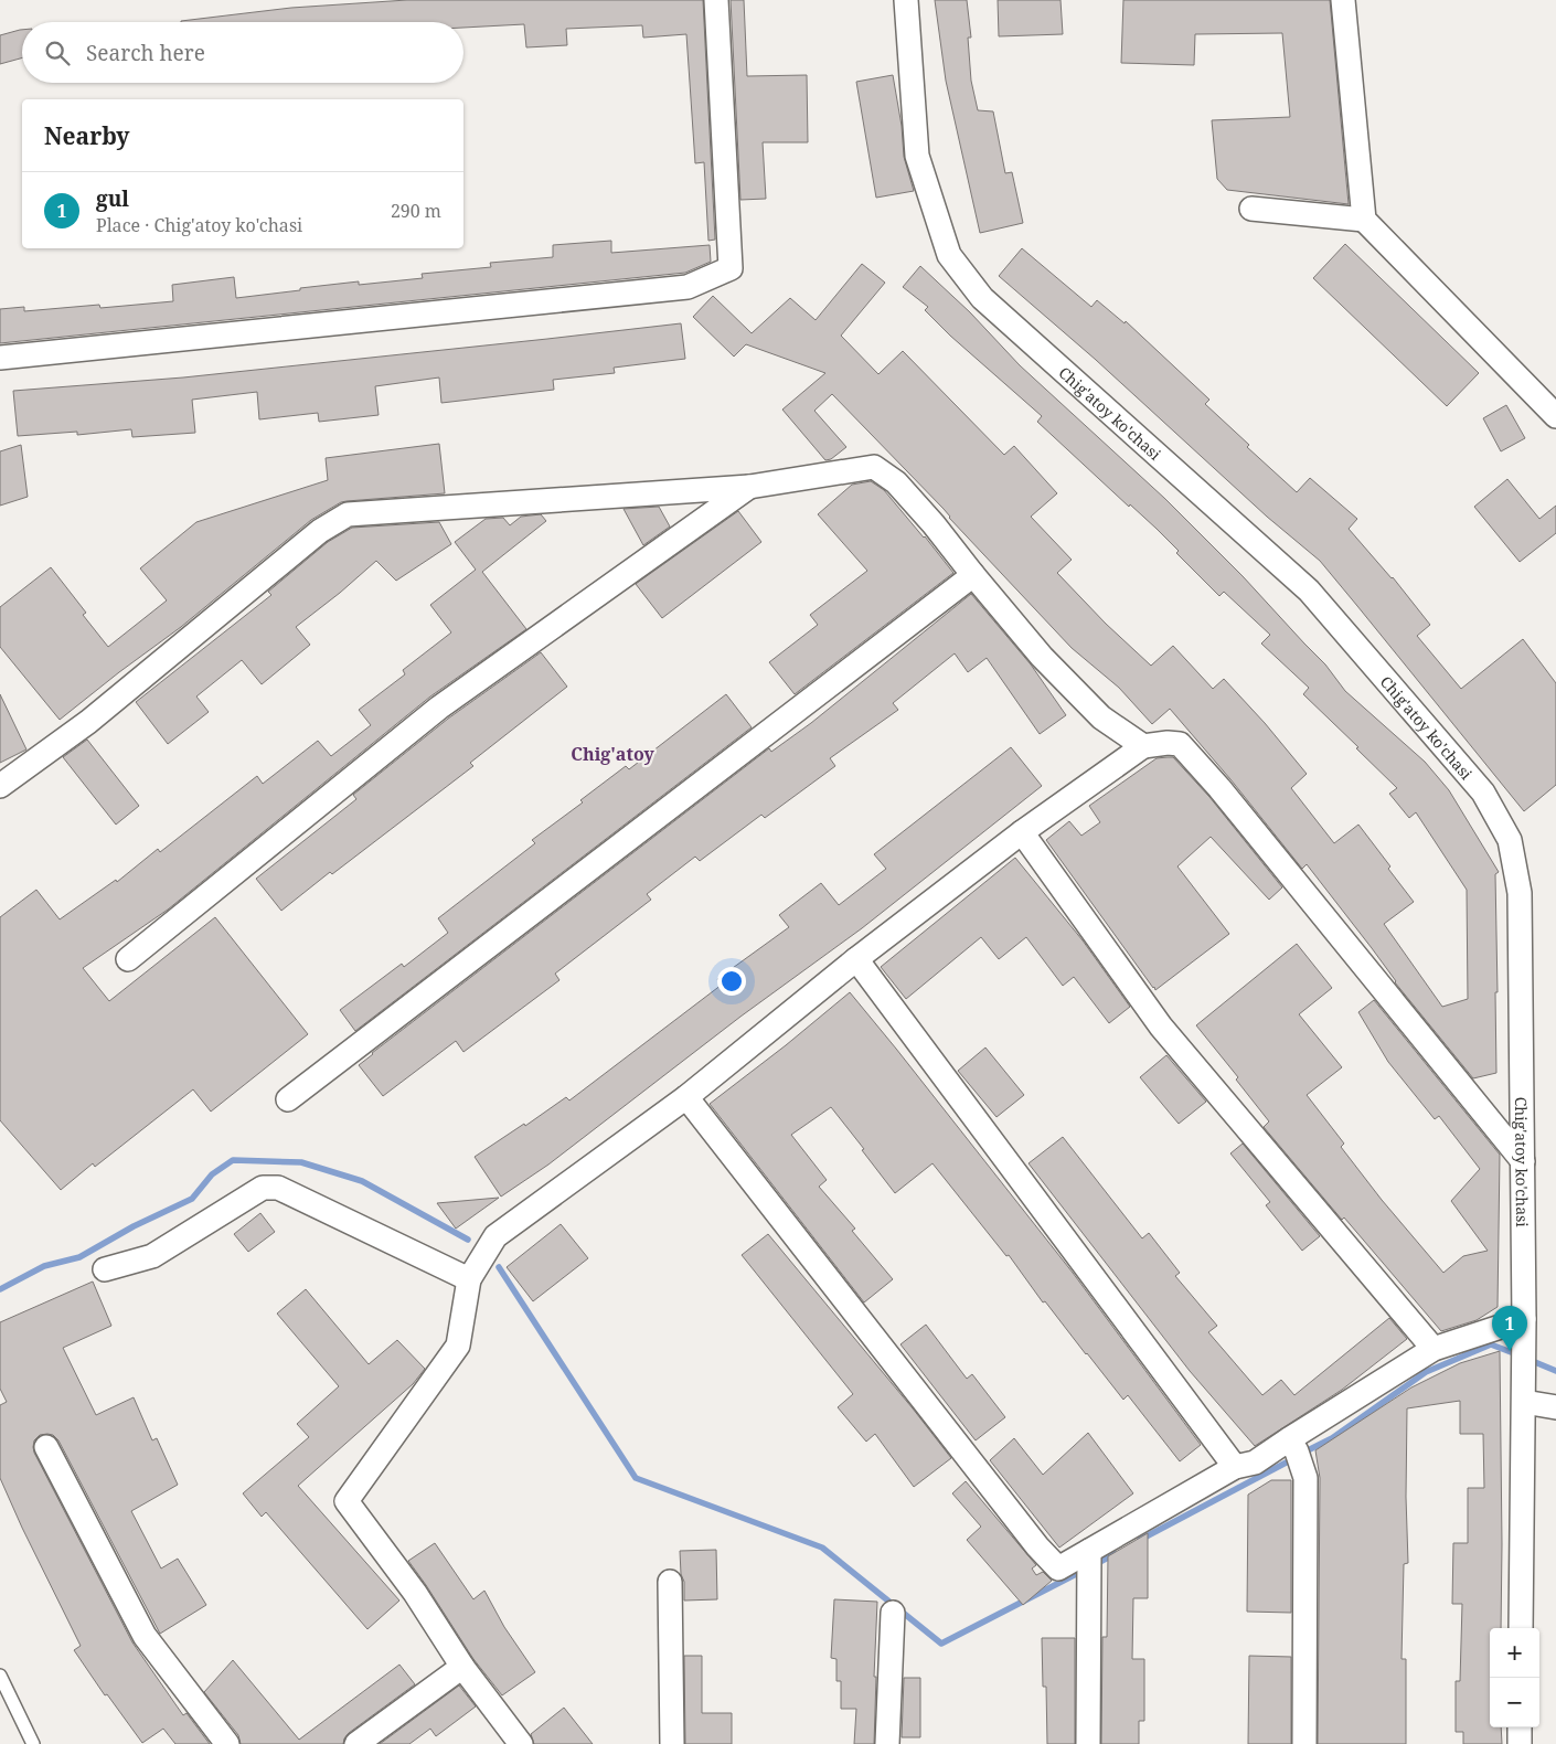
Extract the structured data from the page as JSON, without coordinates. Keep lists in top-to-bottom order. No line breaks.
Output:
{"streets":{"street":["Chig'atoy ko'chasi"]},"districts":["Chig'atoy"],"page":{"search":"Search here","heading":"Nearby","list":[{"mark":"1","name":"gul","note":"Place · Chig'atoy ko'chasi","value":"290 m"}],"pins":"1","map_buttons":["+","−"]}}
